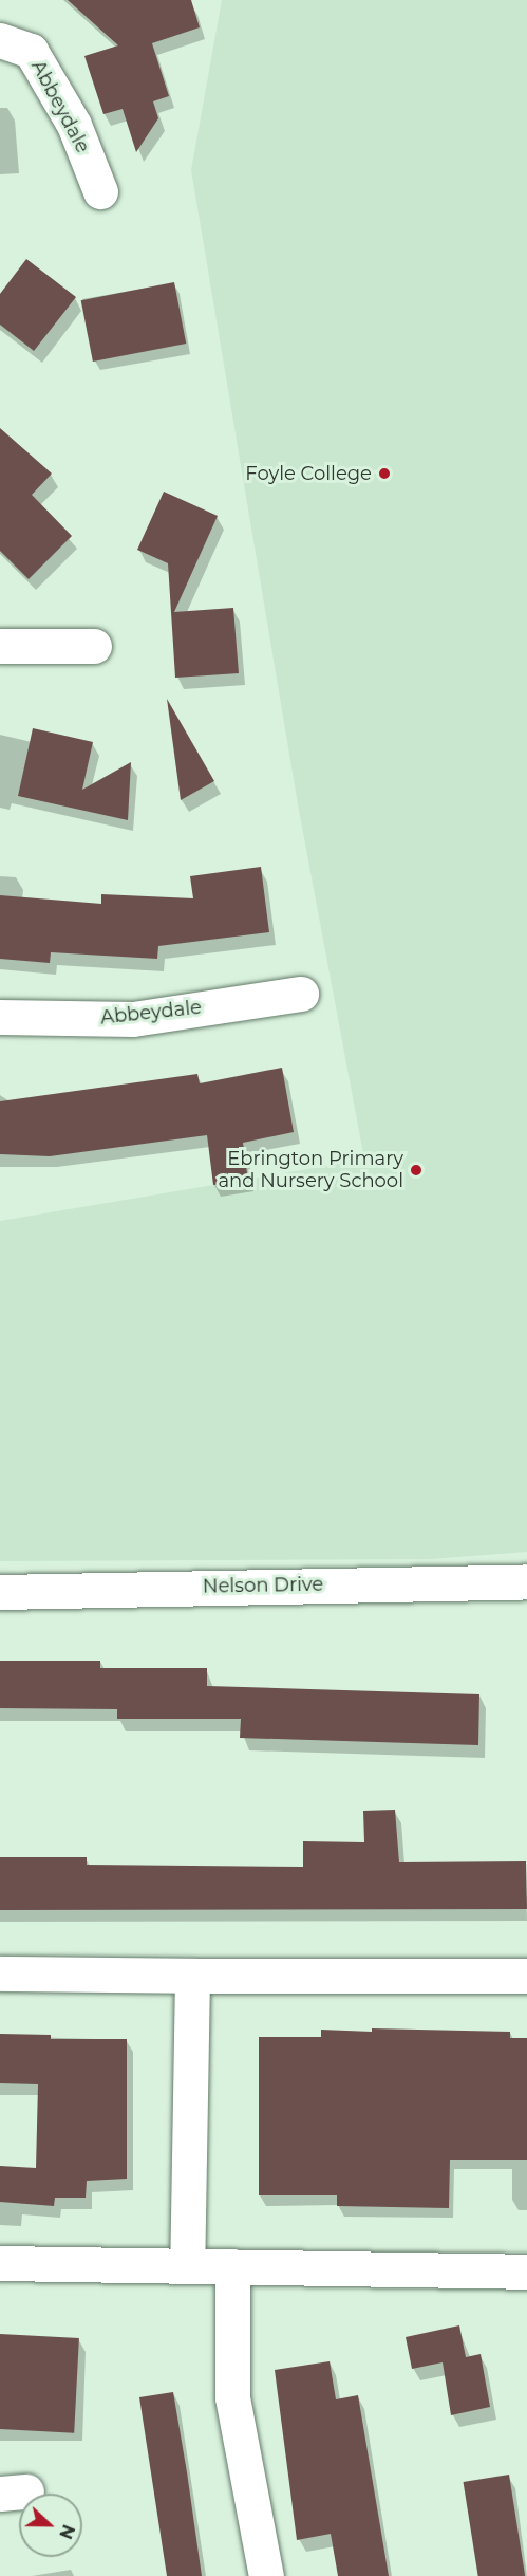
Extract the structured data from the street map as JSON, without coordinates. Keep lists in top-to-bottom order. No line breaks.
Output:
{"streets":{"street":["Abbeydale","Nelson Drive"]},"places":["Foyle College","Ebrington Primary and Nursery School"],"north":"right"}
